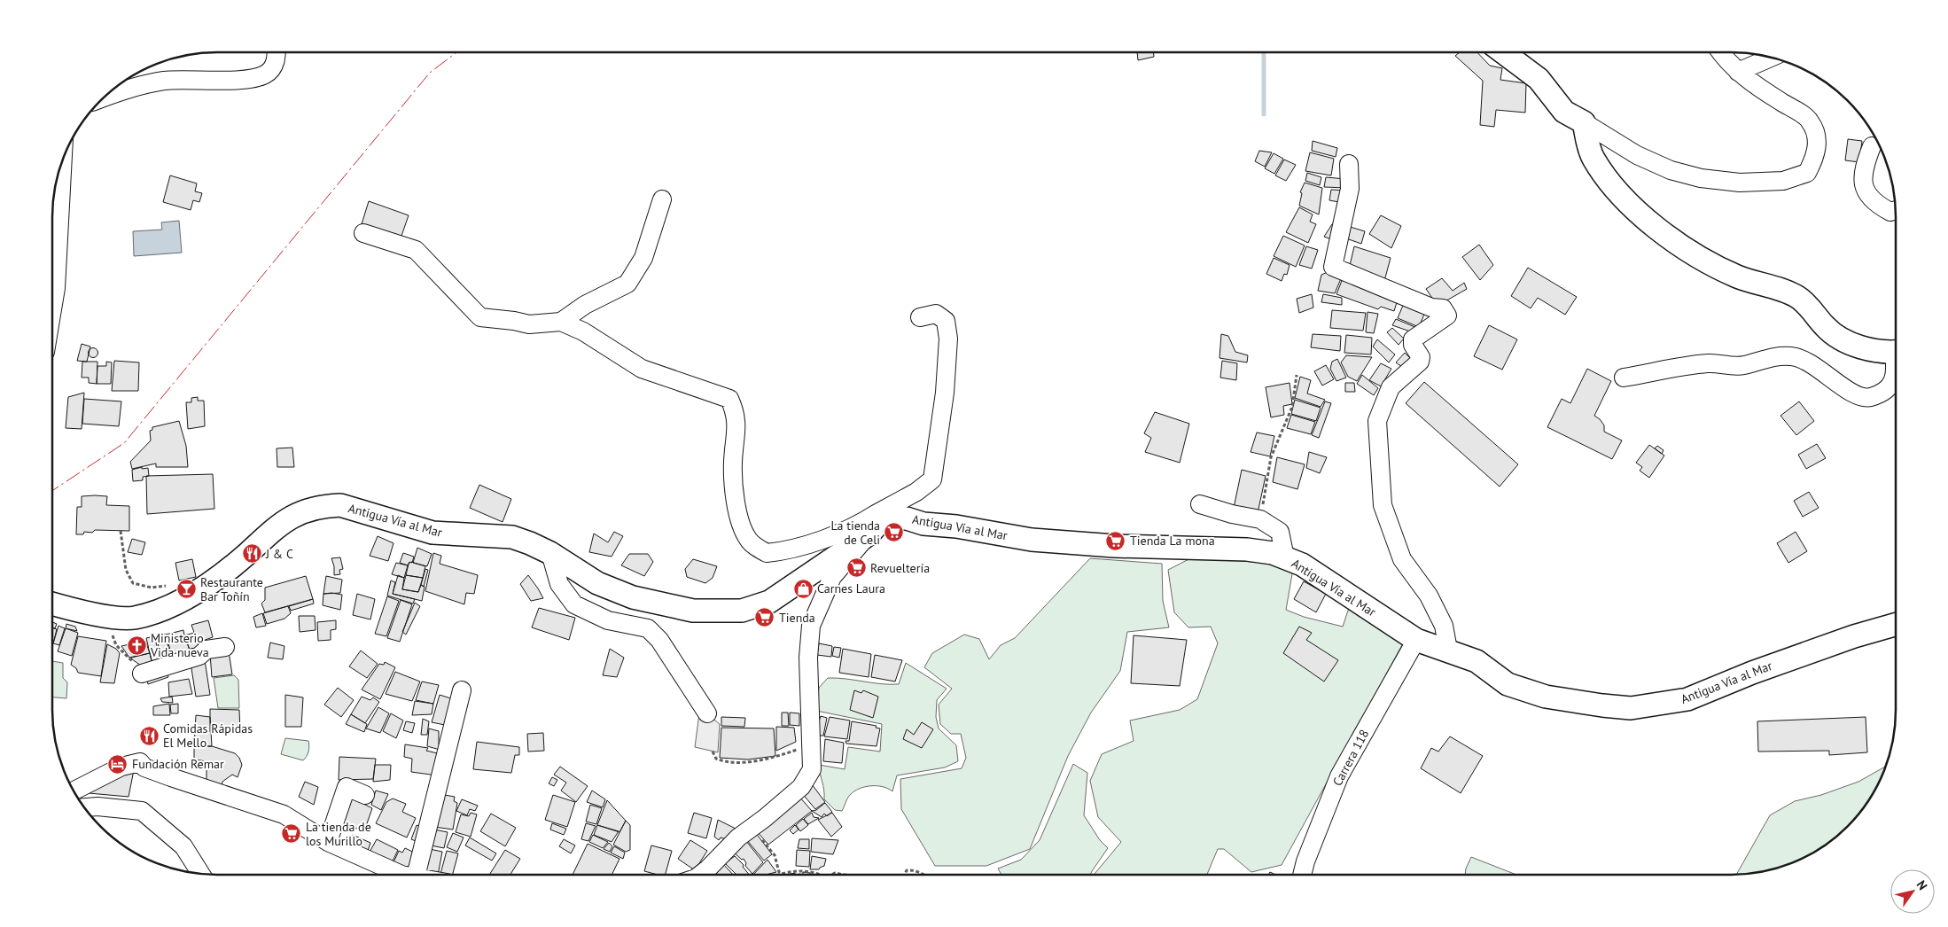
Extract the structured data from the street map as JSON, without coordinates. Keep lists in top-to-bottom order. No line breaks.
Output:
{"streets":{"main road":["Antigua Vía al Mar"],"street":["Carrera 118"]},"crossings":[["Antigua Vía al Mar","Carrera 118"]],"places":{"supermarket":["La tienda de Celi","Tienda La mona","Revueltería","Tienda","La tienda de los Murillo"],"restaurant":["J & C","Comidas Rápidas El Mello"],"shop":["Carnes Laura"],"bar":["Restaurante Bar Toñín"],"church":["Ministerio Vida nueva"],"hotel":["Fundación Remar"]},"north":"top right"}
